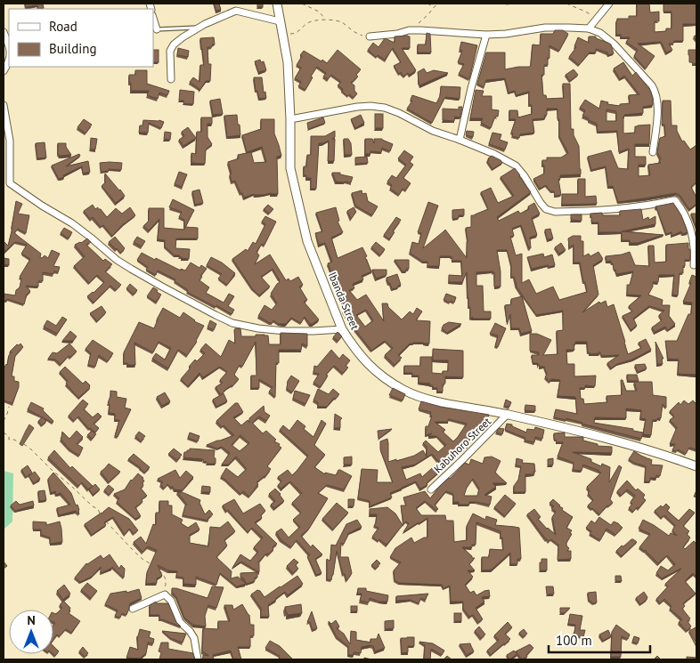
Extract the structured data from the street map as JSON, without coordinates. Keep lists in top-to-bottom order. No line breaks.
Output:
{"streets":{"street":["Ibanda Street","Kabuhoro Street"]},"crossings":[["Ibanda Street","Kabuhoro Street"]],"legend":["Road","Building"],"scale_bar":"100 m","north":"top"}
